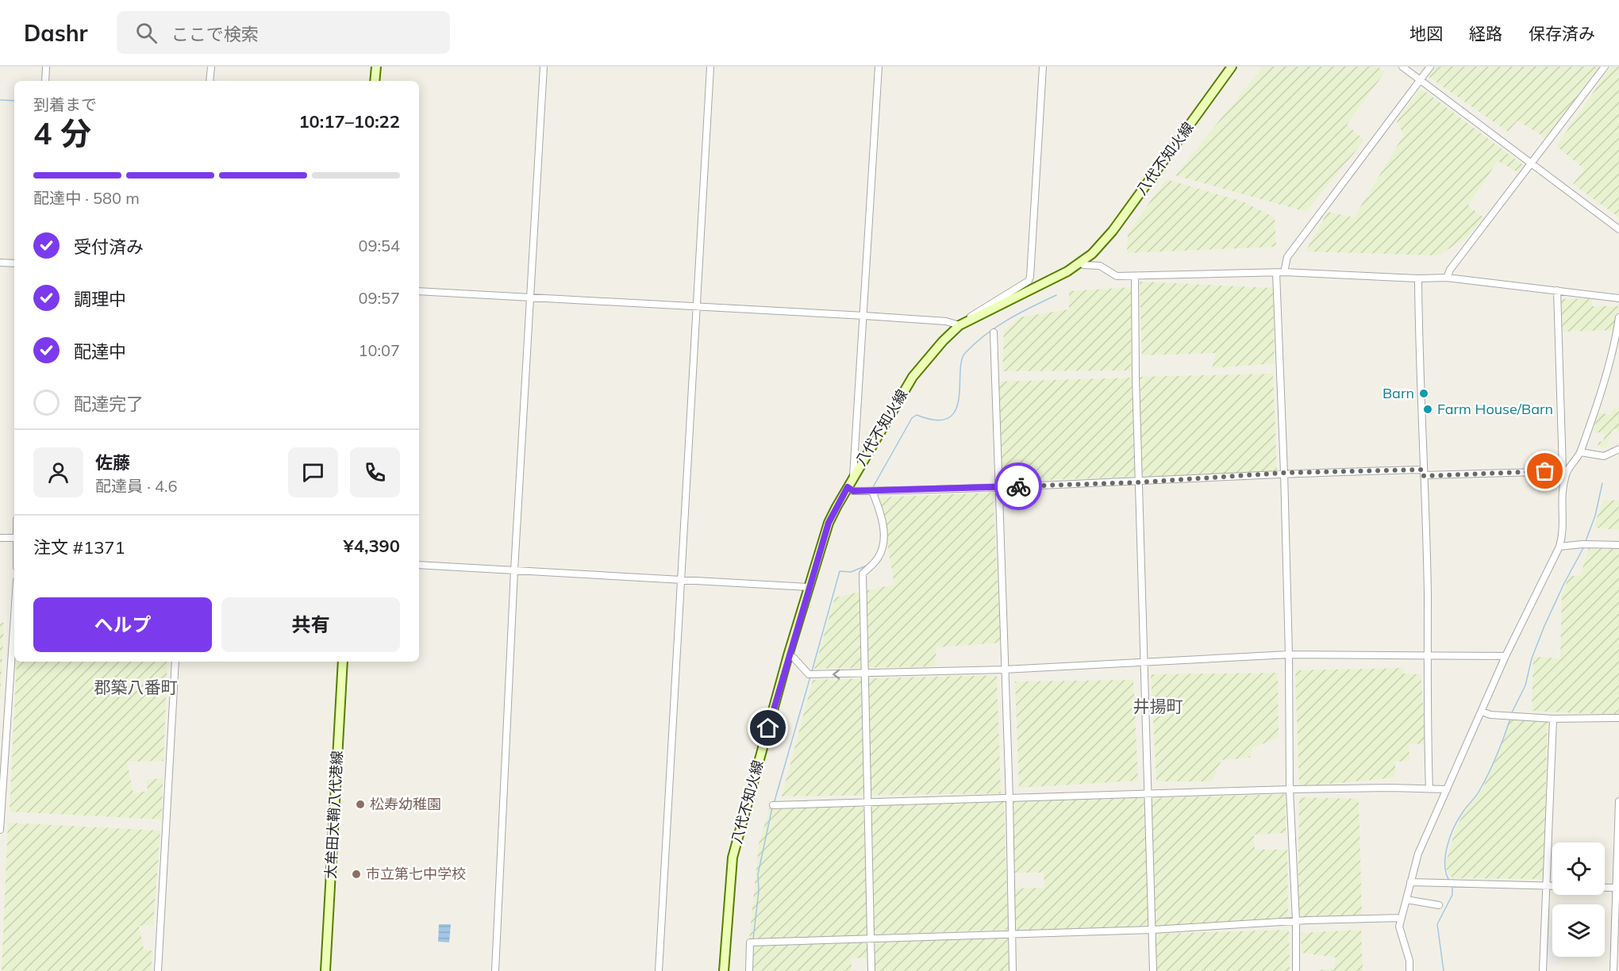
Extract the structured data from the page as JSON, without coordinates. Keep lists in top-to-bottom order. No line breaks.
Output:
{"streets":{"main road":["八代不知火線","大牟田大鞘八代港線"]},"districts":["郡築八番町","井揚町"],"places":["Barn","Farm House/Barn","松寿幼稚園","市立第七中学校"],"page":{"header":"Dashr","search":"ここで検索","nav":["地図","経路","保存済み"],"heading":["4 分","到着まで","10:17–10:22"],"panel":["佐藤","配達員 · 4.6","注文 #1371","¥4,390"],"bar":"配達中 · 580 m","list":[["受付済み","09:54"],["調理中","09:57"],["配達中","10:07"],"配達完了"],"buttons":["ヘルプ","共有"]}}
